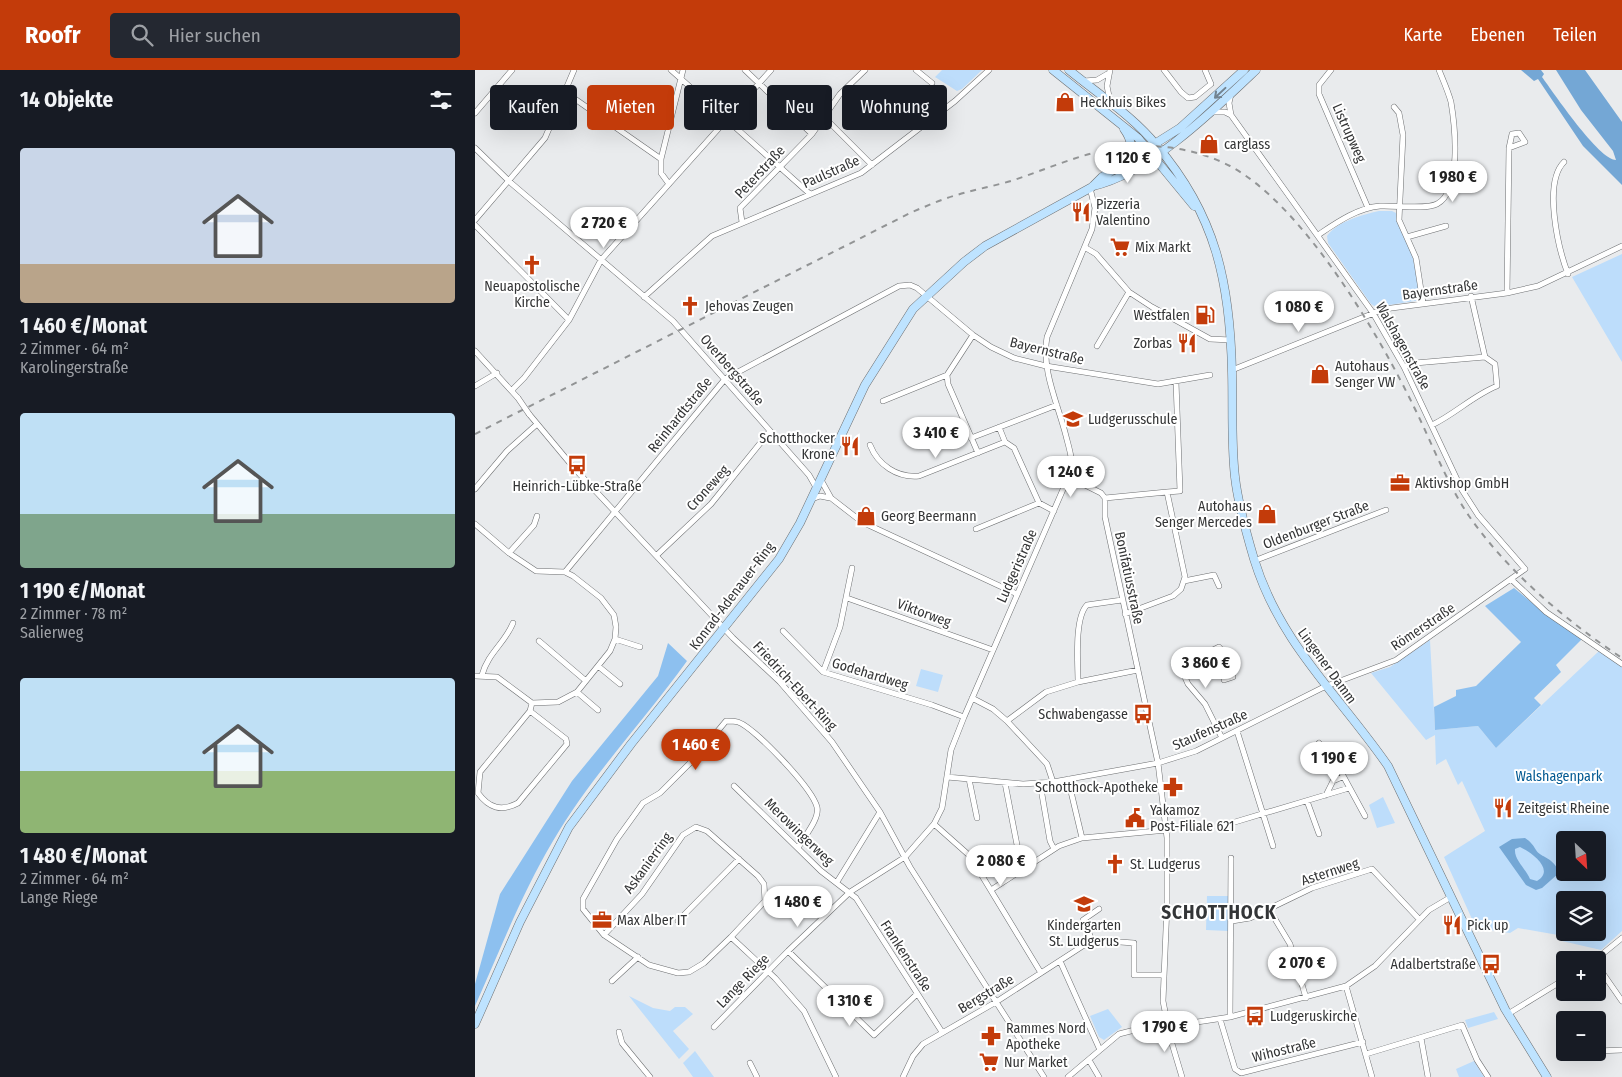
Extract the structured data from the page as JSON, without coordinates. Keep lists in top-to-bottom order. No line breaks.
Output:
{"streets":{"main road":["Konrad-Adenauer-Ring","Lingener Damm"],"street":["Listrupweg","Peterstraße","Paulstraße","Bayernstraße","Walshagenstraße","Overbergstraße","Reinhardtstraße","Croneweg","Oldenburger Straße","Ludgeristraße","Bonifatiusstraße","Viktorweg","Römerstraße","Godehardweg","Friedrich-Ebert-Ring","Staufenstraße","Merowingerweg","Askanierring","Asternweg","Frankenstraße","Lange Riege","Bergstraße","Wihostraße"]},"crossings":[["Peterstraße","Paulstraße"],["Peterstraße","Overbergstraße"],["Bayernstraße","Walshagenstraße"],["Bayernstraße","Reinhardtstraße"],["Bayernstraße","Ludgeristraße"],["Bayernstraße","Konrad-Adenauer-Ring"],["Bayernstraße","Lingener Damm"],["Walshagenstraße","Römerstraße"],["Overbergstraße","Reinhardtstraße"],["Overbergstraße","Croneweg"],["Overbergstraße","Konrad-Adenauer-Ring"],["Reinhardtstraße","Konrad-Adenauer-Ring"],["Reinhardtstraße","Friedrich-Ebert-Ring"],["Croneweg","Friedrich-Ebert-Ring"],["Oldenburger Straße","Lingener Damm"],["Ludgeristraße","Konrad-Adenauer-Ring"],["Ludgeristraße","Viktorweg"],["Ludgeristraße","Godehardweg"],["Ludgeristraße","Friedrich-Ebert-Ring"],["Ludgeristraße","Staufenstraße"],["Ludgeristraße","Lange Riege"],["Bonifatiusstraße","Staufenstraße"],["Konrad-Adenauer-Ring","Lingener Damm"],["Konrad-Adenauer-Ring","Friedrich-Ebert-Ring"],["Römerstraße","Lingener Damm"],["Römerstraße","Staufenstraße"],["Lingener Damm","Staufenstraße"],["Friedrich-Ebert-Ring","Lange Riege"],["Friedrich-Ebert-Ring","Bergstraße"],["Merowingerweg","Frankenstraße"],["Merowingerweg","Lange Riege"],["Frankenstraße","Lange Riege"],["Frankenstraße","Bergstraße"]],"districts":["SCHOTTHOCK"],"parks":["Walshagenpark"],"places":{"shop":["Heckhuis Bikes","carglass","Autohaus Senger VW","Autohaus Senger Mercedes","Georg Beermann"],"restaurant":["Pizzeria Valentino","Zorbas","Schotthocker Krone","Zeitgeist Rheine","Pick up"],"supermarket":["Mix Markt","Nur Market"],"church":["Neuapostolische Kirche","Jehovas Zeugen","St. Ludgerus"],"fuel station":["Westfalen"],"school or university":["Ludgerusschule","Kindergarten St. Ludgerus"],"bus stop":["Heinrich-Lübke-Straße","Schwabengasse","Adalbertstraße","Ludgeruskirche"],"office":["Aktivshop GmbH","Max Alber IT"],"pharmacy":["Schotthock-Apotheke","Rammes Nord Apotheke"],"public building":["Yakamoz Post-Filiale 621"]},"north":"bottom right","page":{"header":"Roofr","search":"Hier suchen","nav":["Karte","Ebenen","Teilen"],"heading":"14 Objekte","chip":["Kaufen","Mieten","Filter","Neu","Wohnung"],"list":[{"name":"1 460 €/Monat","note":"2 Zimmer · 64 m² · Karolingerstraße"},{"name":"1 190 €/Monat","note":"2 Zimmer · 78 m² · Salierweg"},{"name":"1 480 €/Monat","note":"2 Zimmer · 64 m² · Lange Riege"}],"price":["1 120 €","1 980 €","2 720 €","1 080 €","3 410 €","1 240 €","3 860 €","1 460 €","1 190 €","2 080 €","1 480 €","2 070 €","1 310 €","1 790 €"],"map_buttons":["+","−"]}}
